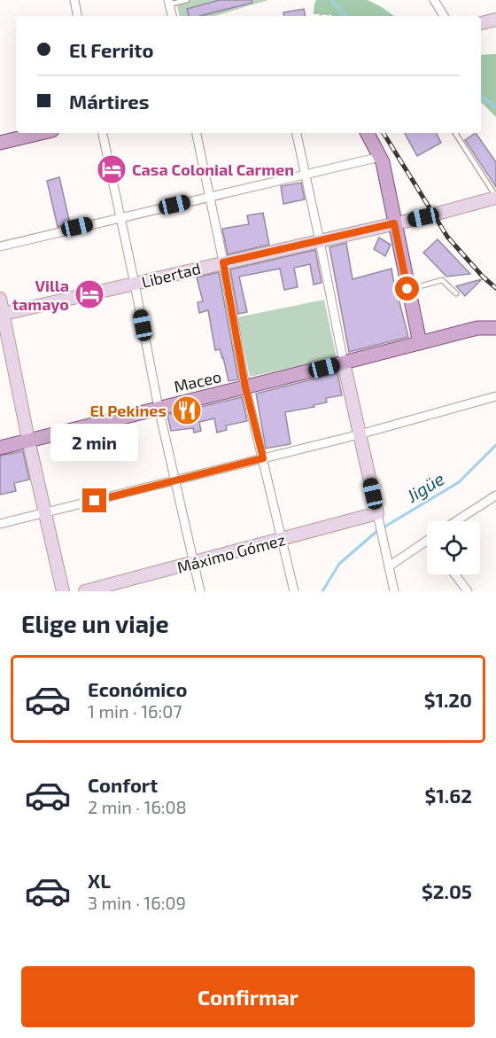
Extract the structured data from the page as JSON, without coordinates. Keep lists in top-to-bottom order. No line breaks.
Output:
{"streets":{"main road":["Maceo"],"street":["Libertad","Máximo Gómez"]},"water":["Jigüe"],"places":{"hotel":["Casa Colonial Carmen","Villa tamayo"],"restaurant":["El Pekines"]},"page":{"banner":["El Ferrito","Mártires"],"bubble":"2 min","heading":"Elige un viaje","list":[{"name":"Económico","note":"1 min · 16:07","value":"$1.20"},{"name":"Confort","note":"2 min · 16:08","value":"$1.62"},{"name":"XL","note":"3 min · 16:09","value":"$2.05"}],"buttons":"Confirmar"}}
